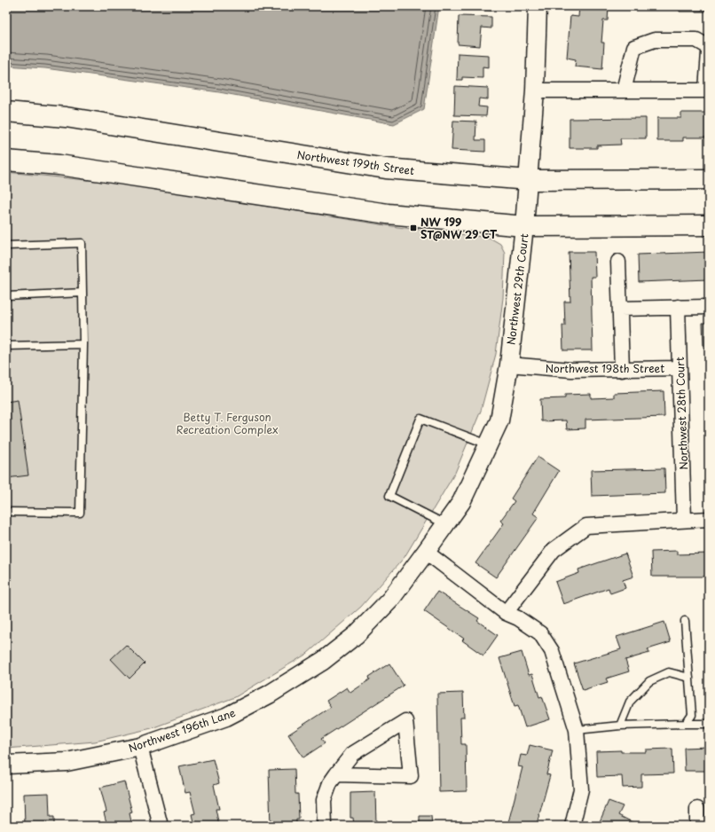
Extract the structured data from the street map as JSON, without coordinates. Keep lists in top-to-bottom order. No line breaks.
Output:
{"streets":{"main road":["Northwest 199th Street"],"street":["Northwest 29th Court","Northwest 198th Street","Northwest 28th Court","Northwest 196th Lane"]},"crossings":[["Northwest 199th Street","Northwest 29th Court"],["Northwest 29th Court","Northwest 198th Street"],["Northwest 29th Court","Northwest 196th Lane"],["Northwest 198th Street","Northwest 28th Court"]],"parks":["Betty T. Ferguson Recreation Complex"],"places":{"transit":["NW 199 ST@NW 29 CT"]}}
